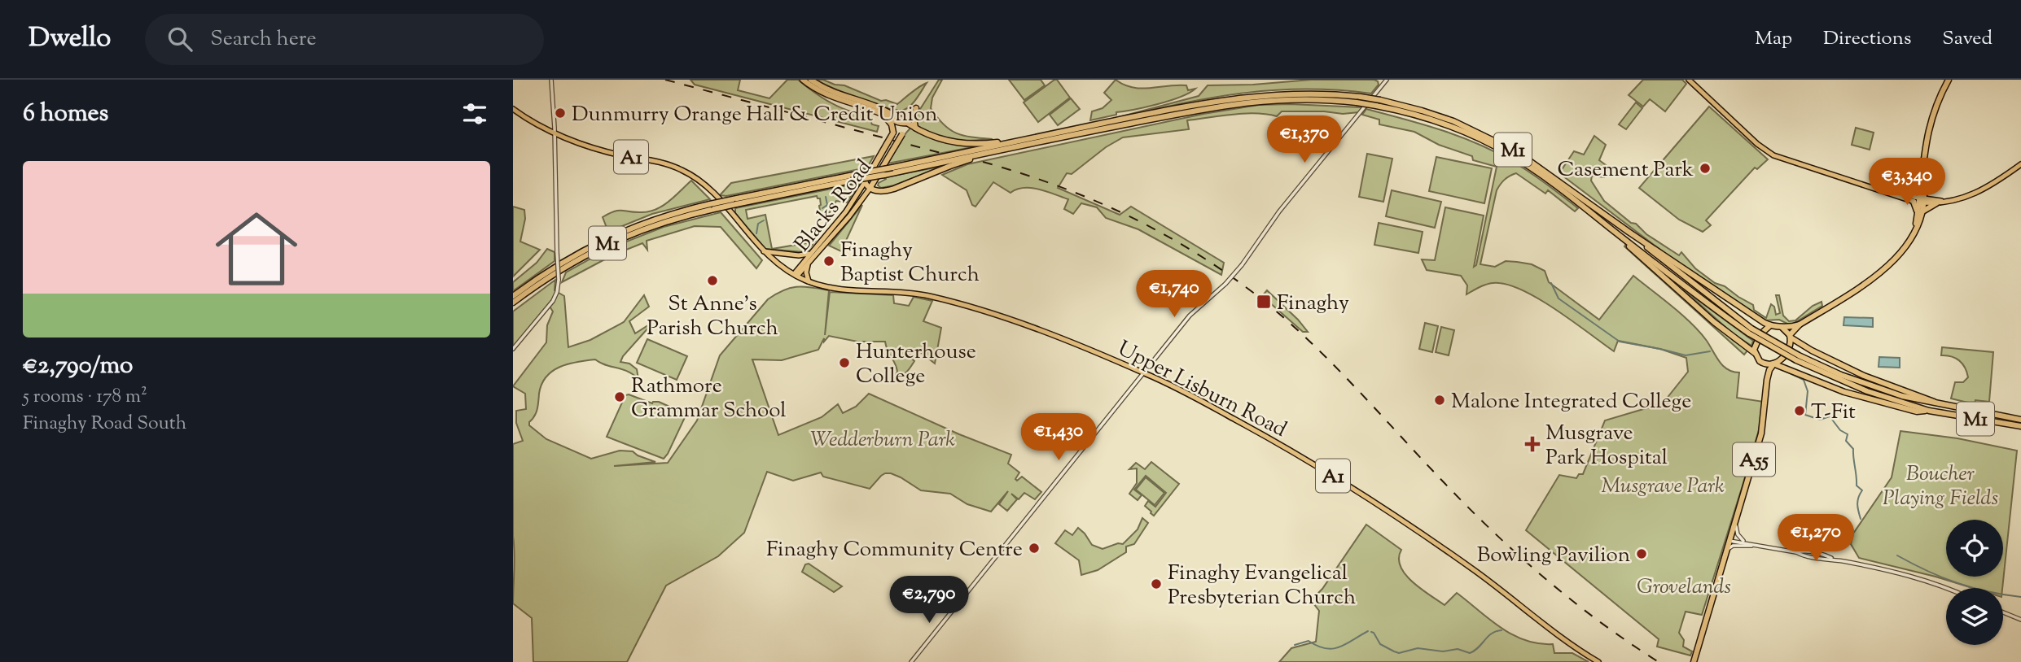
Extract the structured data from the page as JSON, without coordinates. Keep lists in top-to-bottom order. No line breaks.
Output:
{"streets":{"highway":["M1","Blacks Road","A55"],"main road":["A1","Upper Lisburn Road"]},"crossings":[["M1","A55"],["A1","Blacks Road"],["A1","Upper Lisburn Road"],["Blacks Road","Upper Lisburn Road"]],"parks":["Wedderburn Park","Boucher Playing Fields","Musgrave Park","Grovelands"],"places":{"other":["Dunmurry Orange Hall & Credit Union","Casement Park","Finaghy Baptist Church","St Anne's Parish Church","Hunterhouse College","Rathmore Grammar School","Malone Integrated College","T-Fit","Finaghy Community Centre","Bowling Pavilion","Finaghy Evangelical Presbyterian Church"],"transit":["Finaghy"],"health":["Musgrave Park Hospital"]},"page":{"header":"Dwello","search":"Search here","nav":["Map","Directions","Saved"],"heading":"6 homes","price":["€1,370","€3,340","€1,740","€1,430","€1,270","€2,790"],"list":[{"name":"€2,790/mo","note":"5 rooms · 178 m² · Finaghy Road South"}]}}
